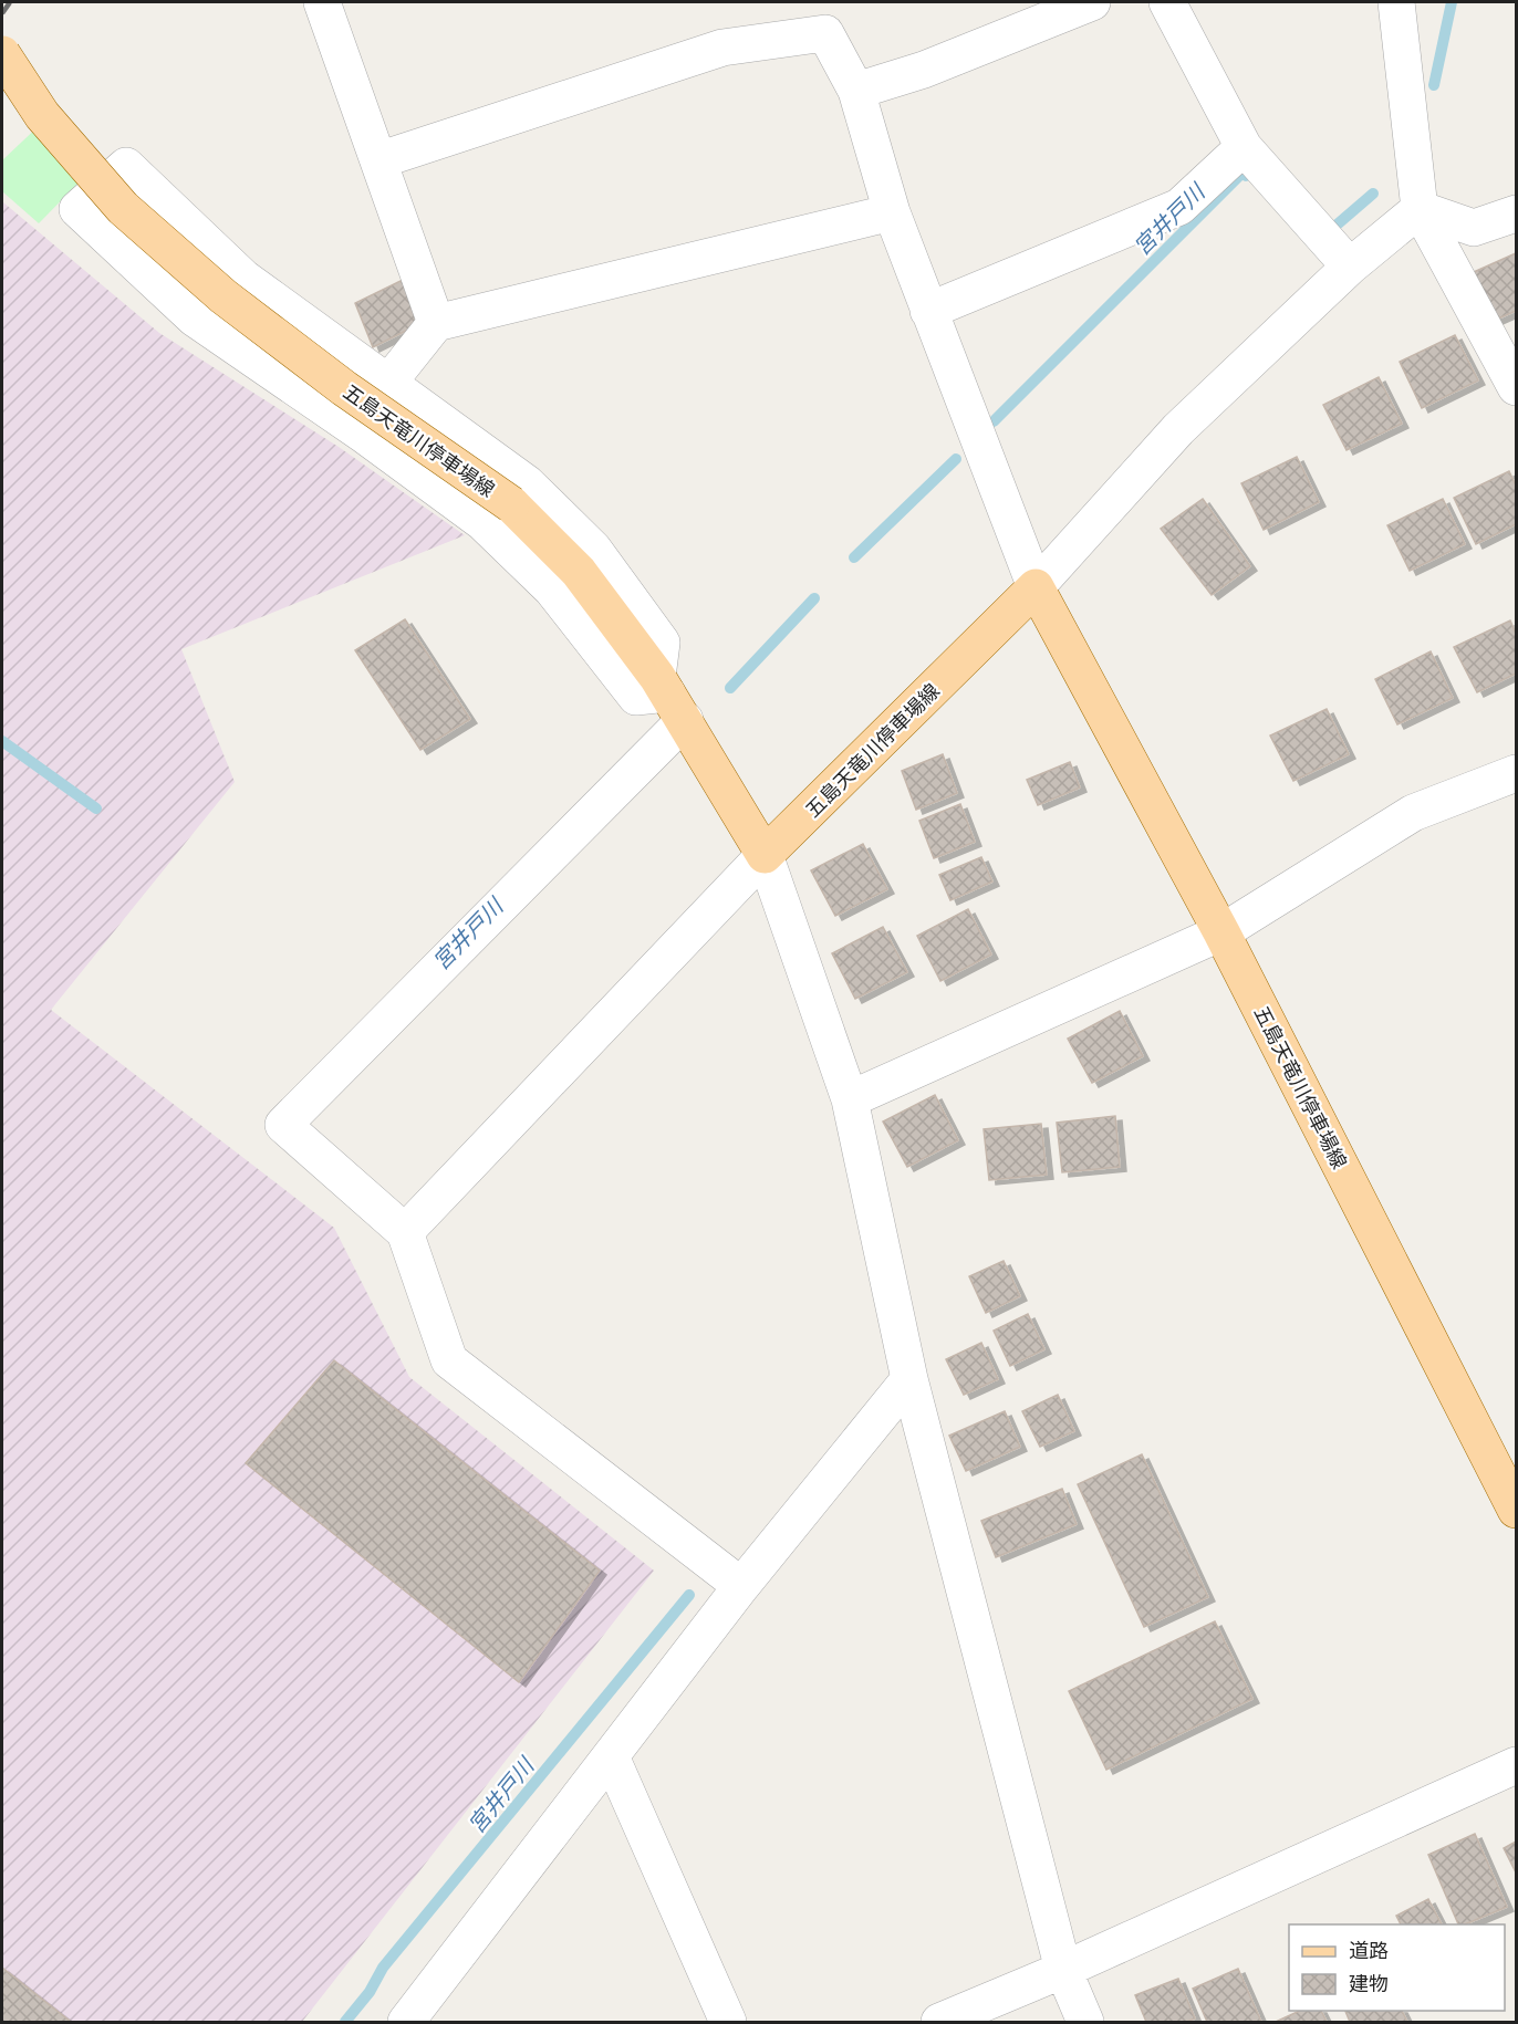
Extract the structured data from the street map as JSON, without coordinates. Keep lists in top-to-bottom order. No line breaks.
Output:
{"streets":{"main road":["五島天竜川停車場線"]},"water":["宮井戸川"],"legend":["道路","建物"]}
